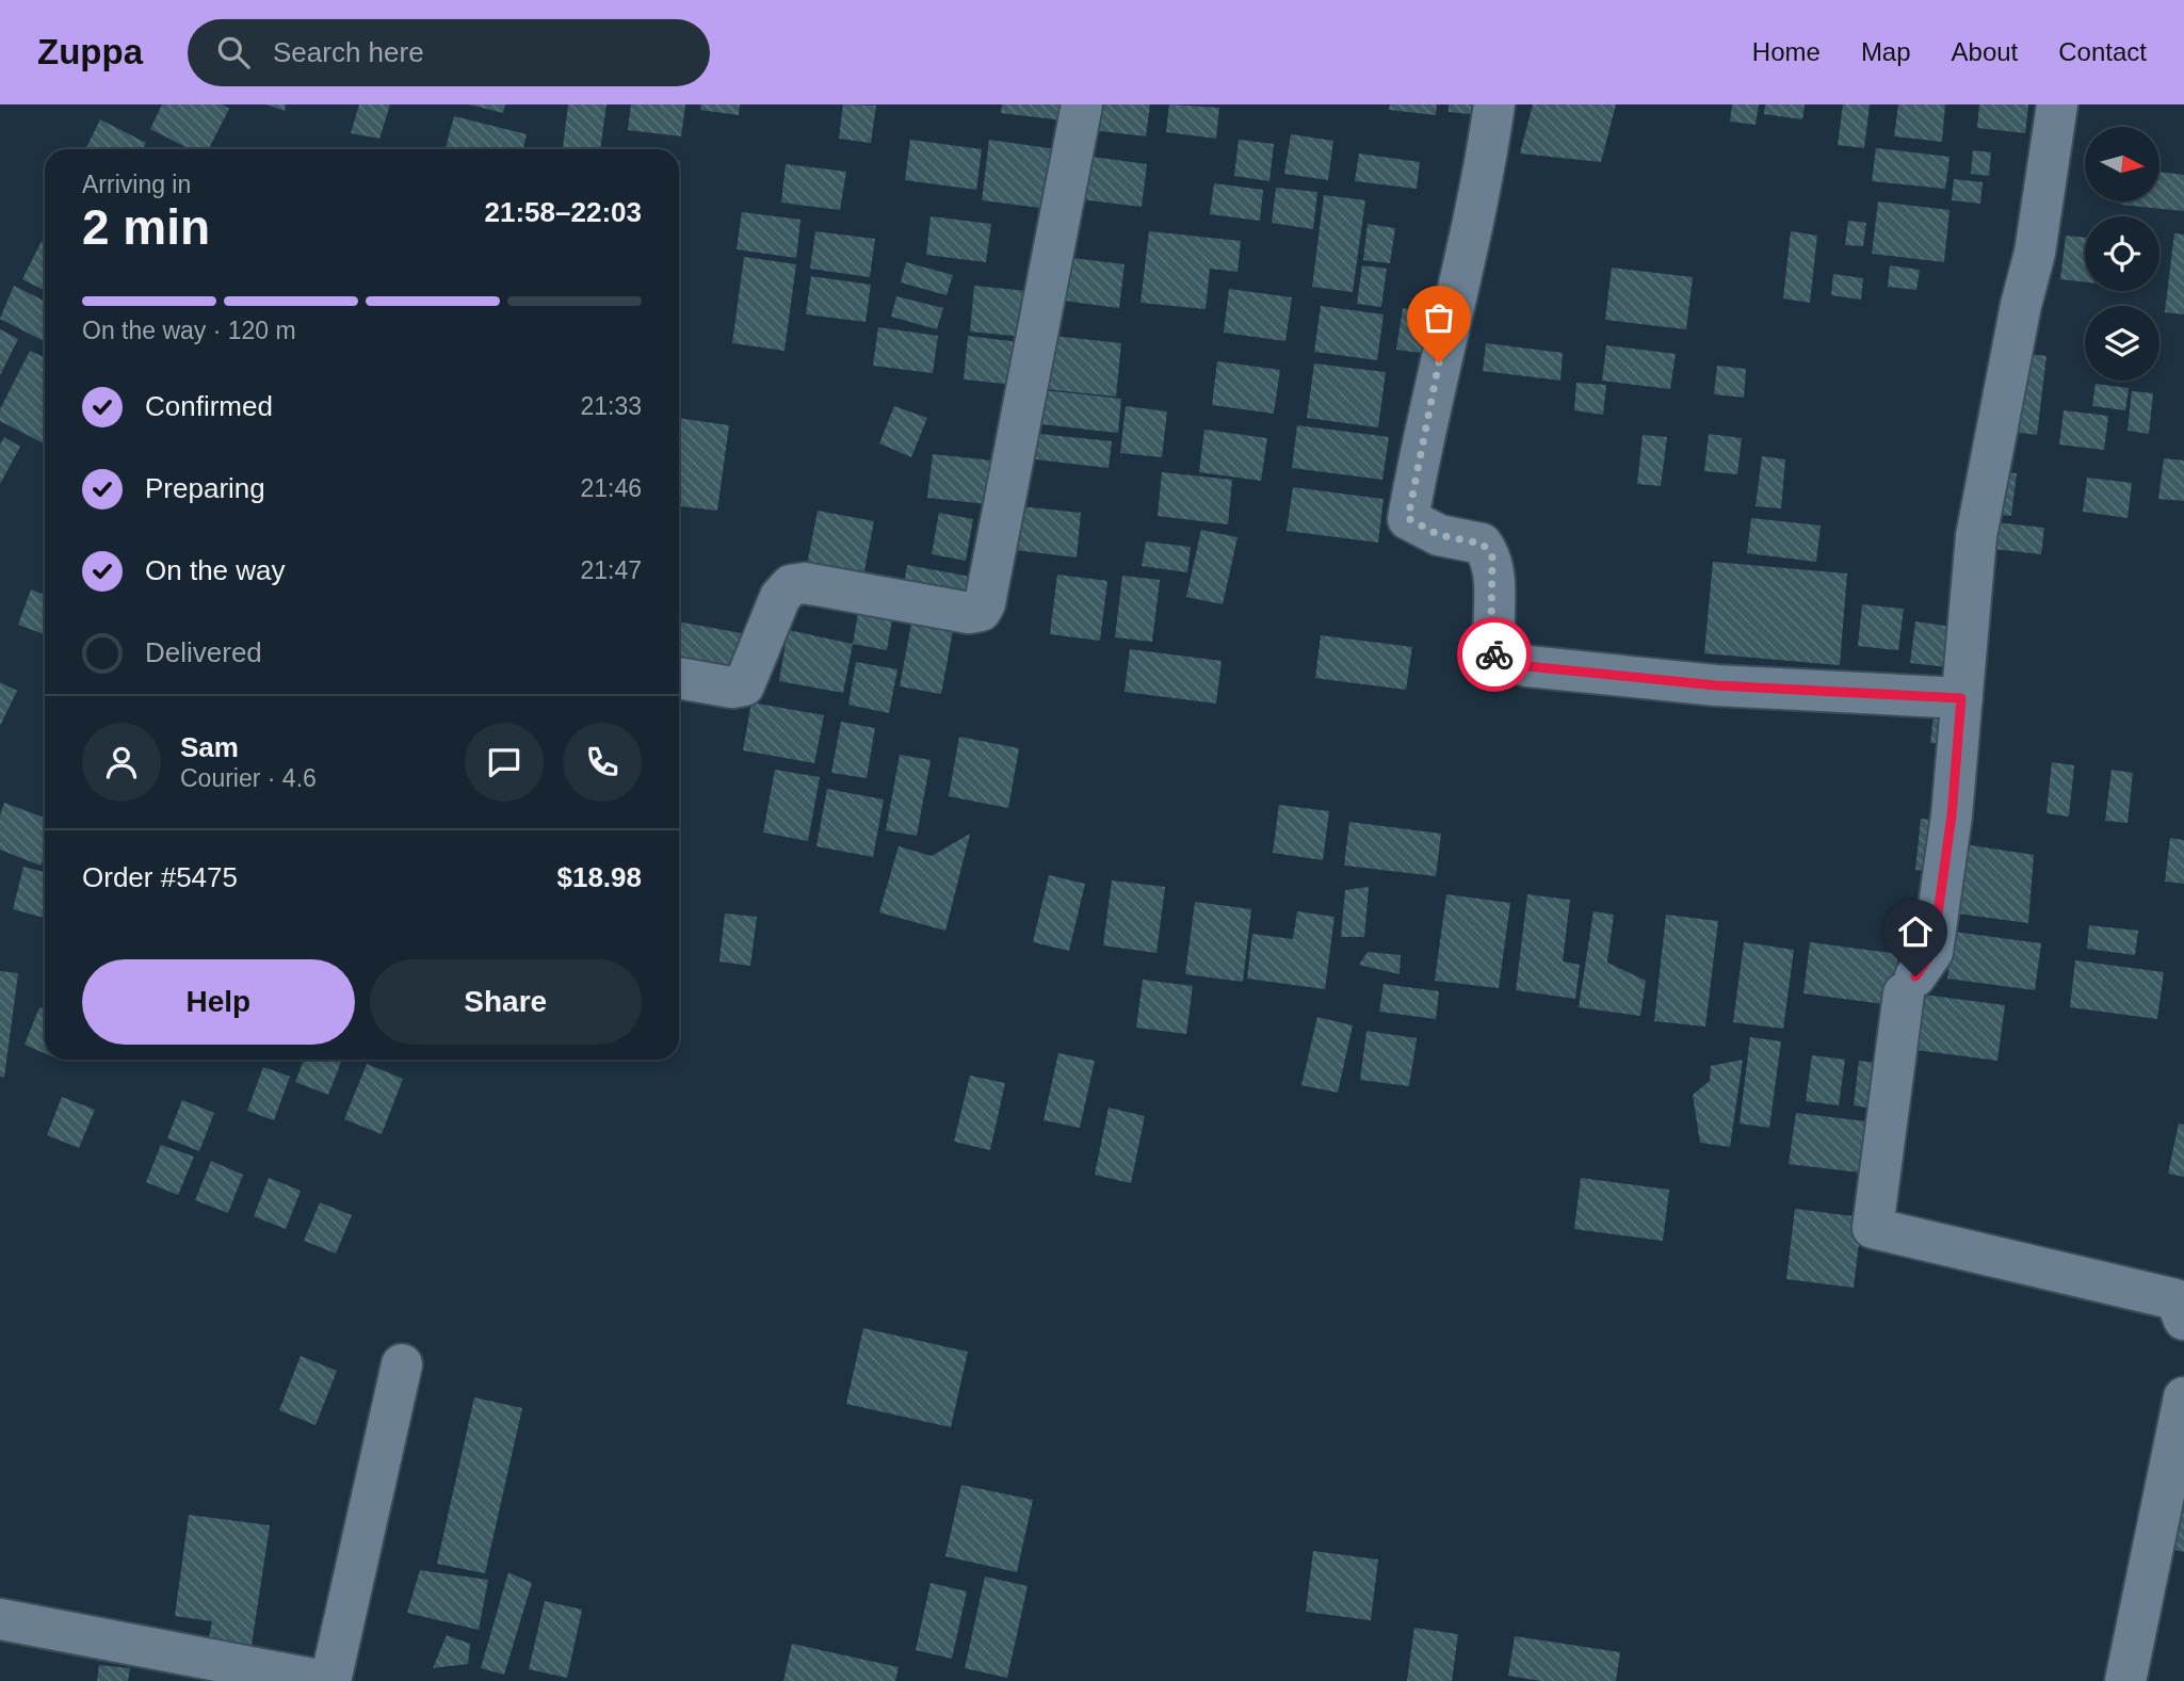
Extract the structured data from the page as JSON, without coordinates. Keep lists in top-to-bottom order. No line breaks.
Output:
{"north":"right","page":{"header":"Zuppa","search":"Search here","nav":["Home","Map","About","Contact"],"heading":["2 min","Arriving in","21:58–22:03"],"panel":["Sam","Courier · 4.6","Order #5475","$18.98"],"bar":"On the way · 120 m","list":[["Confirmed","21:33"],["Preparing","21:46"],["On the way","21:47"],"Delivered"],"buttons":["Help","Share"]}}
